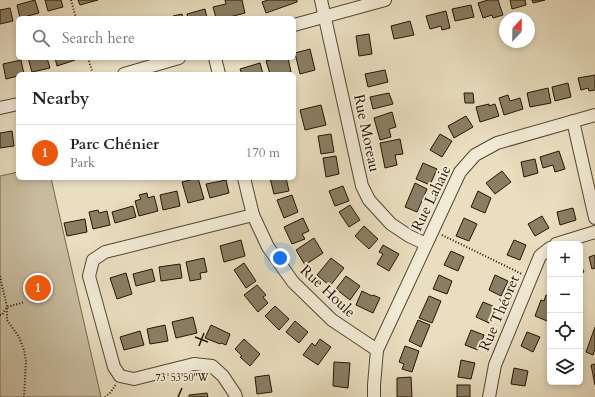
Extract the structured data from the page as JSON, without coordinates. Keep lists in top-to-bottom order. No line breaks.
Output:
{"streets":{"street":["Rue Moreau","Rue Lahaie","Rue Houle","Rue Théoret"]},"crossings":[["Rue Moreau","Rue Lahaie"],["Rue Lahaie","Rue Houle"]],"north":"top","page":{"search":"Search here","heading":"Nearby","list":[{"mark":"1","name":"Parc Chénier","note":"Park","value":"170 m"}],"map_buttons":["+","−"],"pins":"1"},"coordinates":["73°53'50\"W"]}
